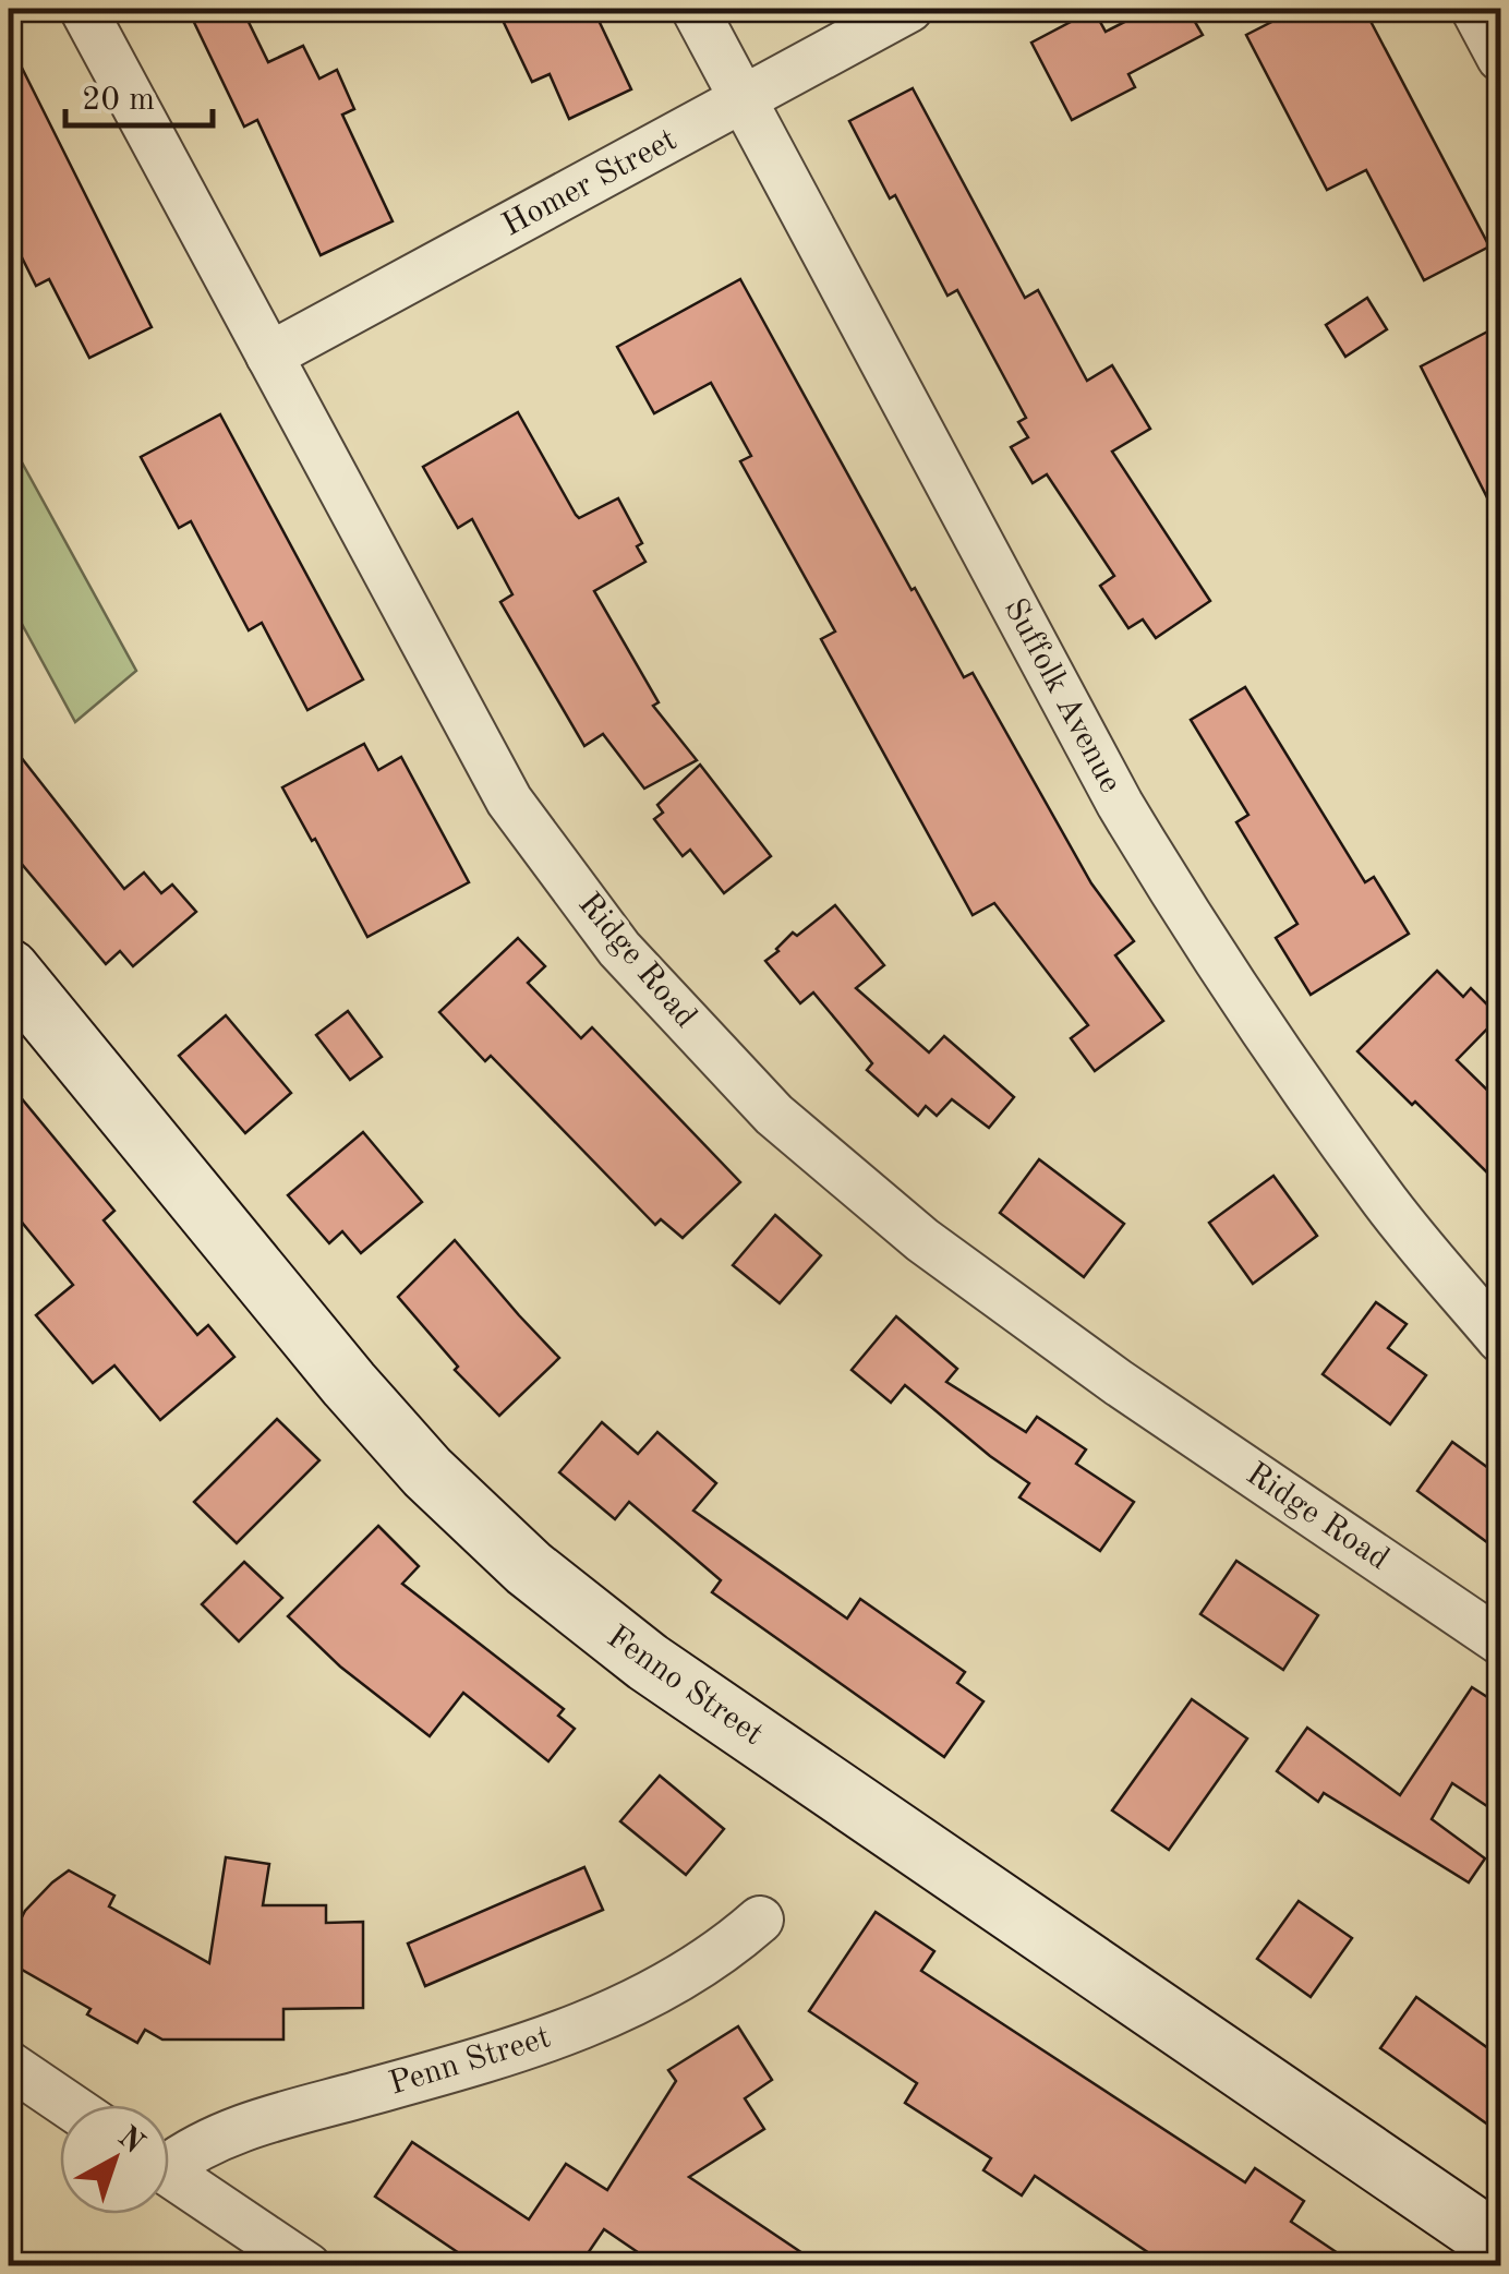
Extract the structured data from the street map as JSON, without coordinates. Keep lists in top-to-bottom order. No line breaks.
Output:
{"streets":{"street":["Homer Street","Suffolk Avenue","Ridge Road","Fenno Street","Penn Street"]},"crossings":[["Homer Street","Suffolk Avenue"],["Homer Street","Ridge Road"]],"scale_bar":"20 m","north":"top right"}
